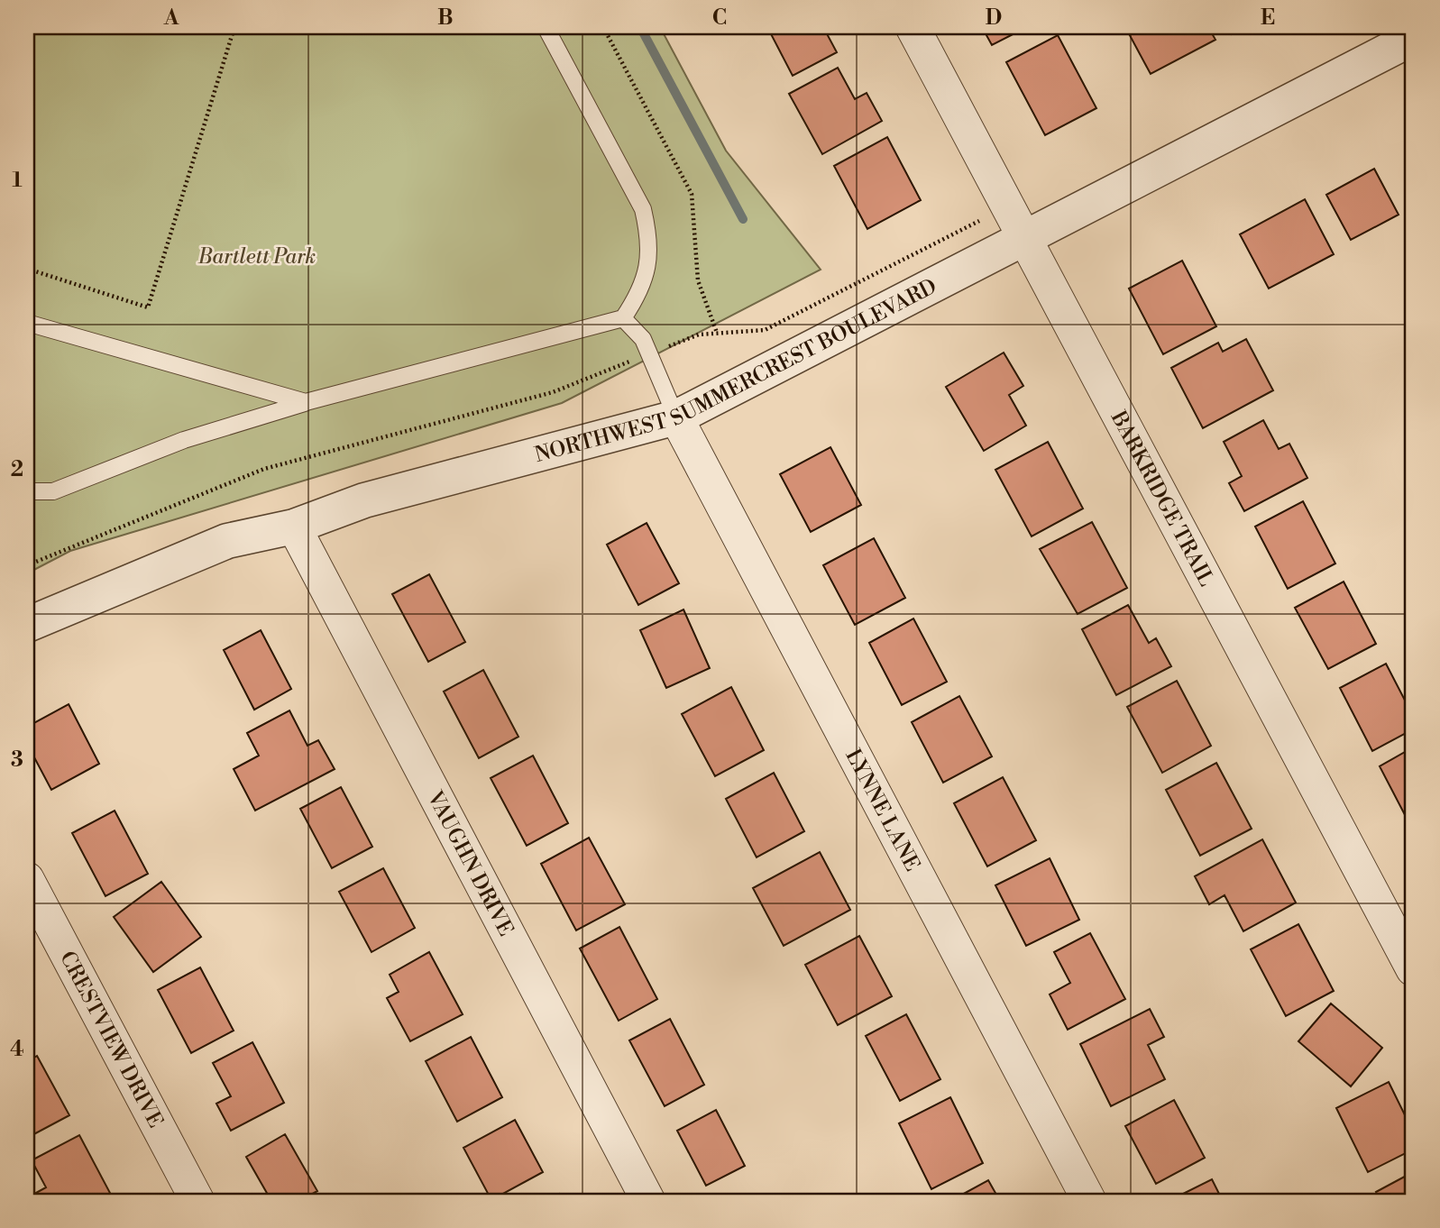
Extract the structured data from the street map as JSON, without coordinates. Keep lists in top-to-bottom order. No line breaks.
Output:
{"streets":{"street":["NORTHWEST SUMMERCREST BOULEVARD","BARKRIDGE TRAIL","LYNNE LANE","VAUGHN DRIVE","CRESTVIEW DRIVE"]},"crossings":[["NORTHWEST SUMMERCREST BOULEVARD","BARKRIDGE TRAIL"],["NORTHWEST SUMMERCREST BOULEVARD","LYNNE LANE"],["NORTHWEST SUMMERCREST BOULEVARD","VAUGHN DRIVE"]],"parks":["Bartlett Park"],"grid":{"columns":["A","B","C","D","E"],"rows":["1","2","3","4"]}}
